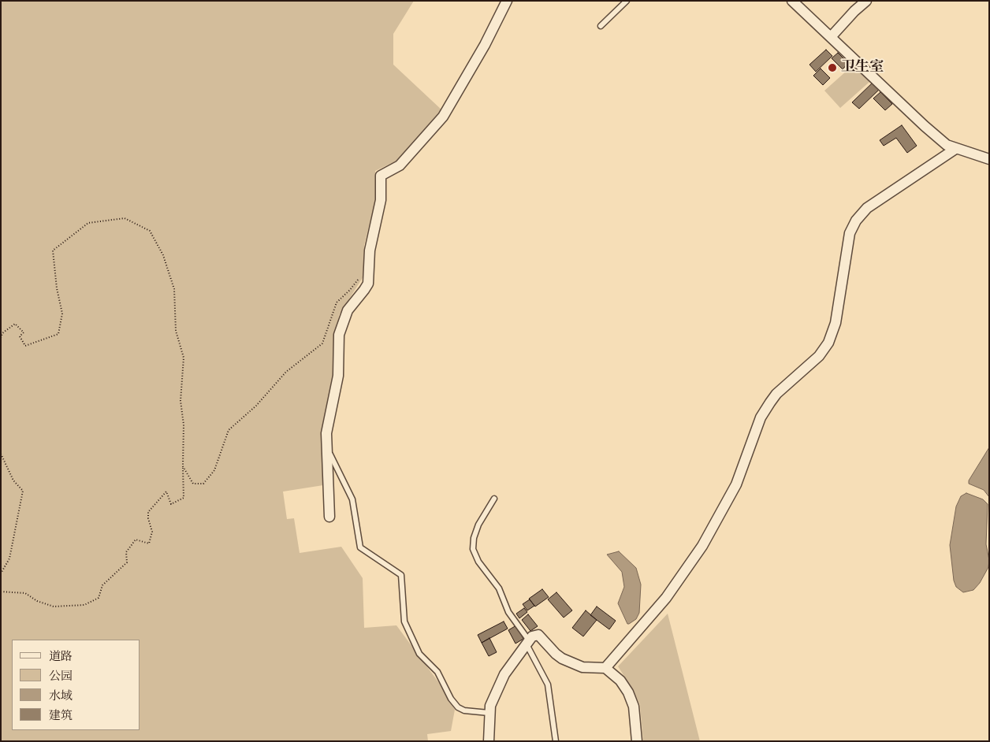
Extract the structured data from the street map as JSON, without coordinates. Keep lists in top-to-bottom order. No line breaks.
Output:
{"places":["卫生室"],"legend":["道路","公园","水域","建筑"]}
